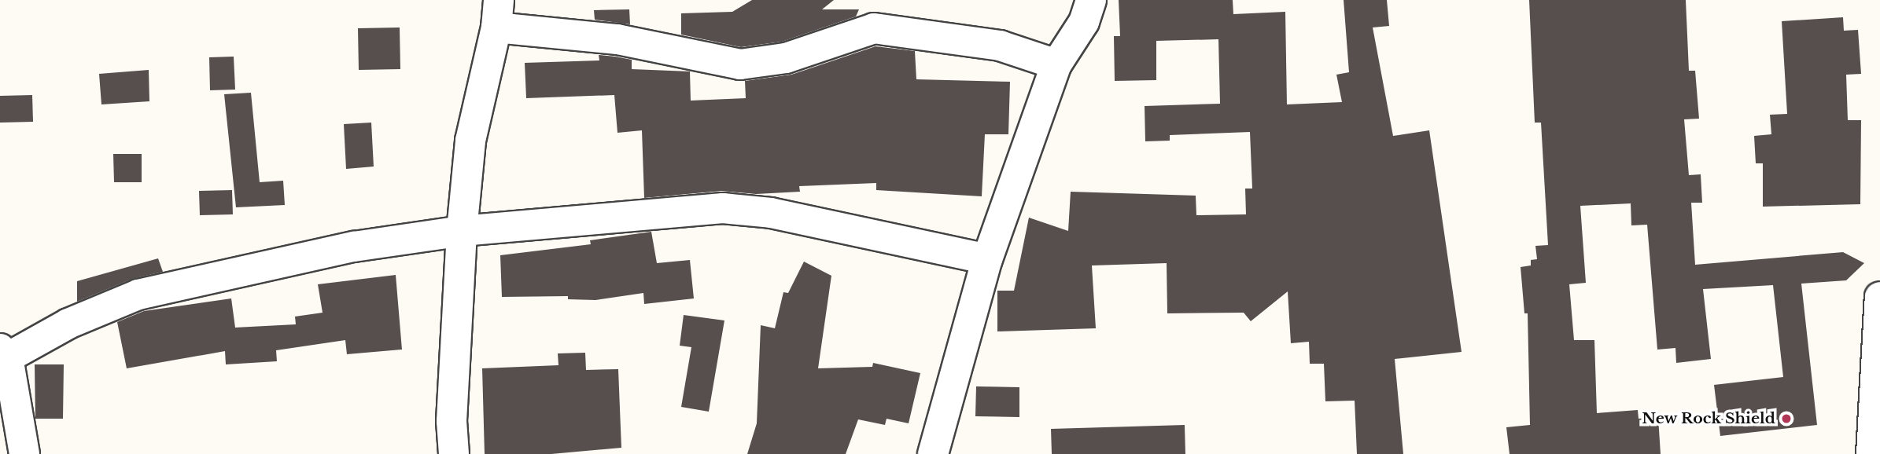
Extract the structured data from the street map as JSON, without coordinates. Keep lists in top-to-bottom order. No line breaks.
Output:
{"places":["New Rock Shield"]}
